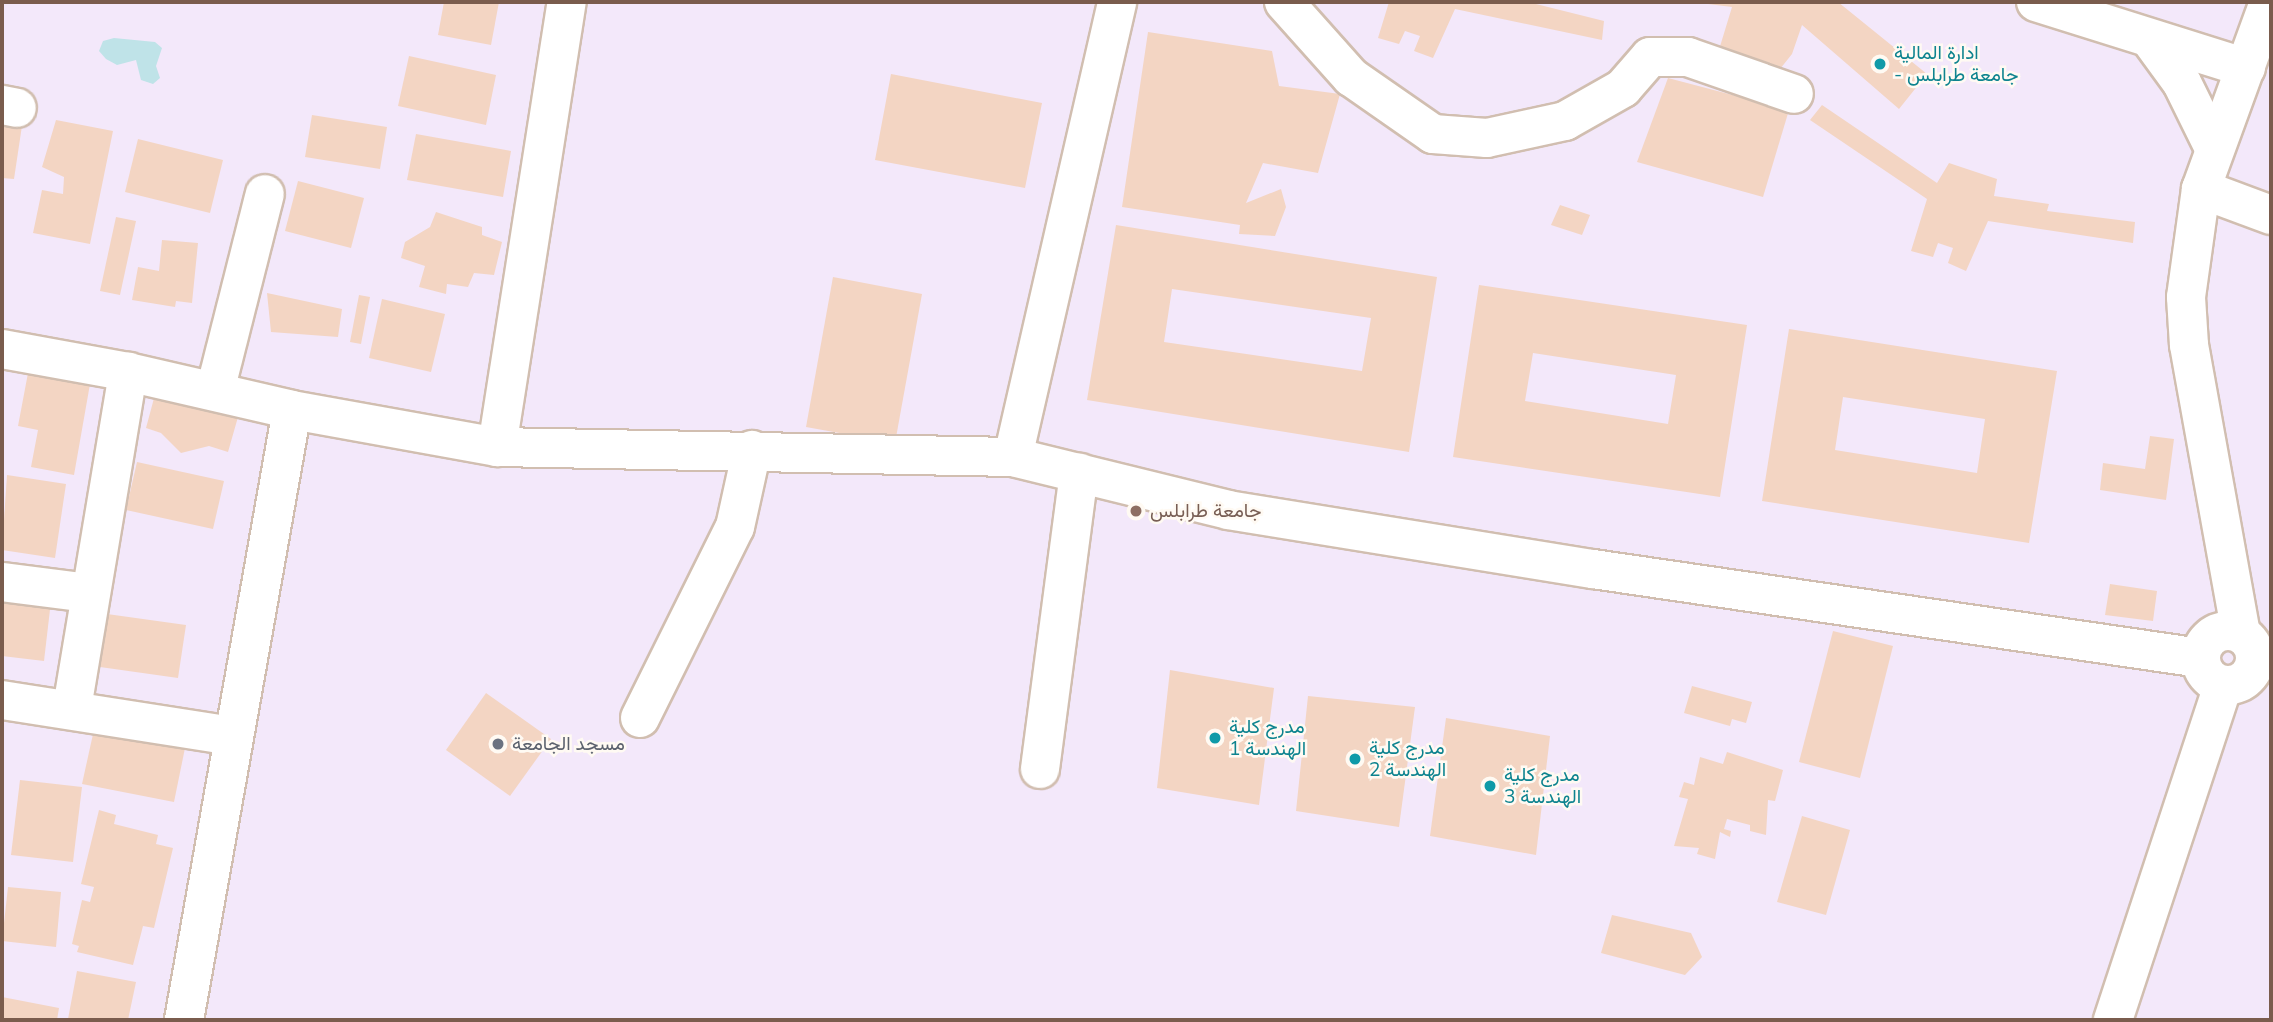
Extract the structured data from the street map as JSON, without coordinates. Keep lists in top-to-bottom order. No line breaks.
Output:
{"places":["ادارة المالية - جامعة طرابلس","جامعة طرابلس","مدرج كلية الهندسة 1","مسجد الجامعة","مدرج كلية الهندسة 2","مدرج كلية الهندسة 3"]}
